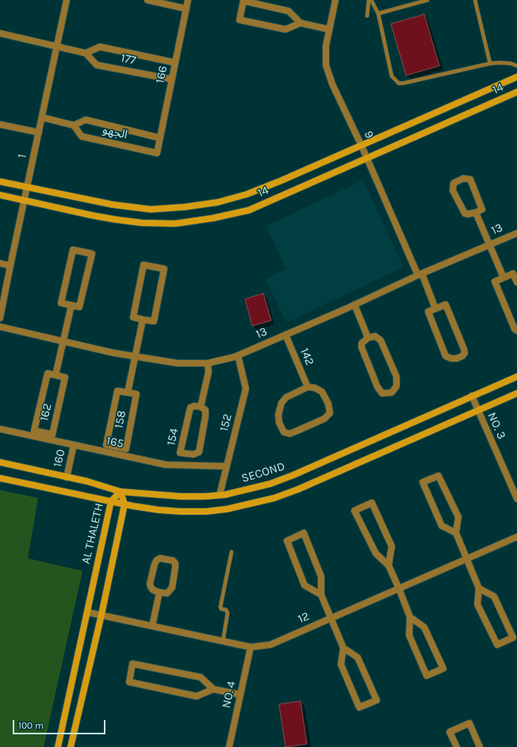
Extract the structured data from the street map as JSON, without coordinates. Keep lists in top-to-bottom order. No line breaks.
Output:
{"streets":{"street":["177","166","14","الجهو","9","1","13","142","162","158","152","NO. 3","154","165","160","SECOND","AL THALETH","12","NO. 4"]},"crossings":[["177","166"],["166","الجهو"],["14","9"],["14","1"],["9","13"],["13","142"],["13","152"],["13","154"],["152","165"],["152","SECOND"],["NO. 3","SECOND"],["165","160"],["160","SECOND"],["SECOND","AL THALETH"],["AL THALETH","12"],["12","NO. 4"]],"scale_bar":"100 m"}
